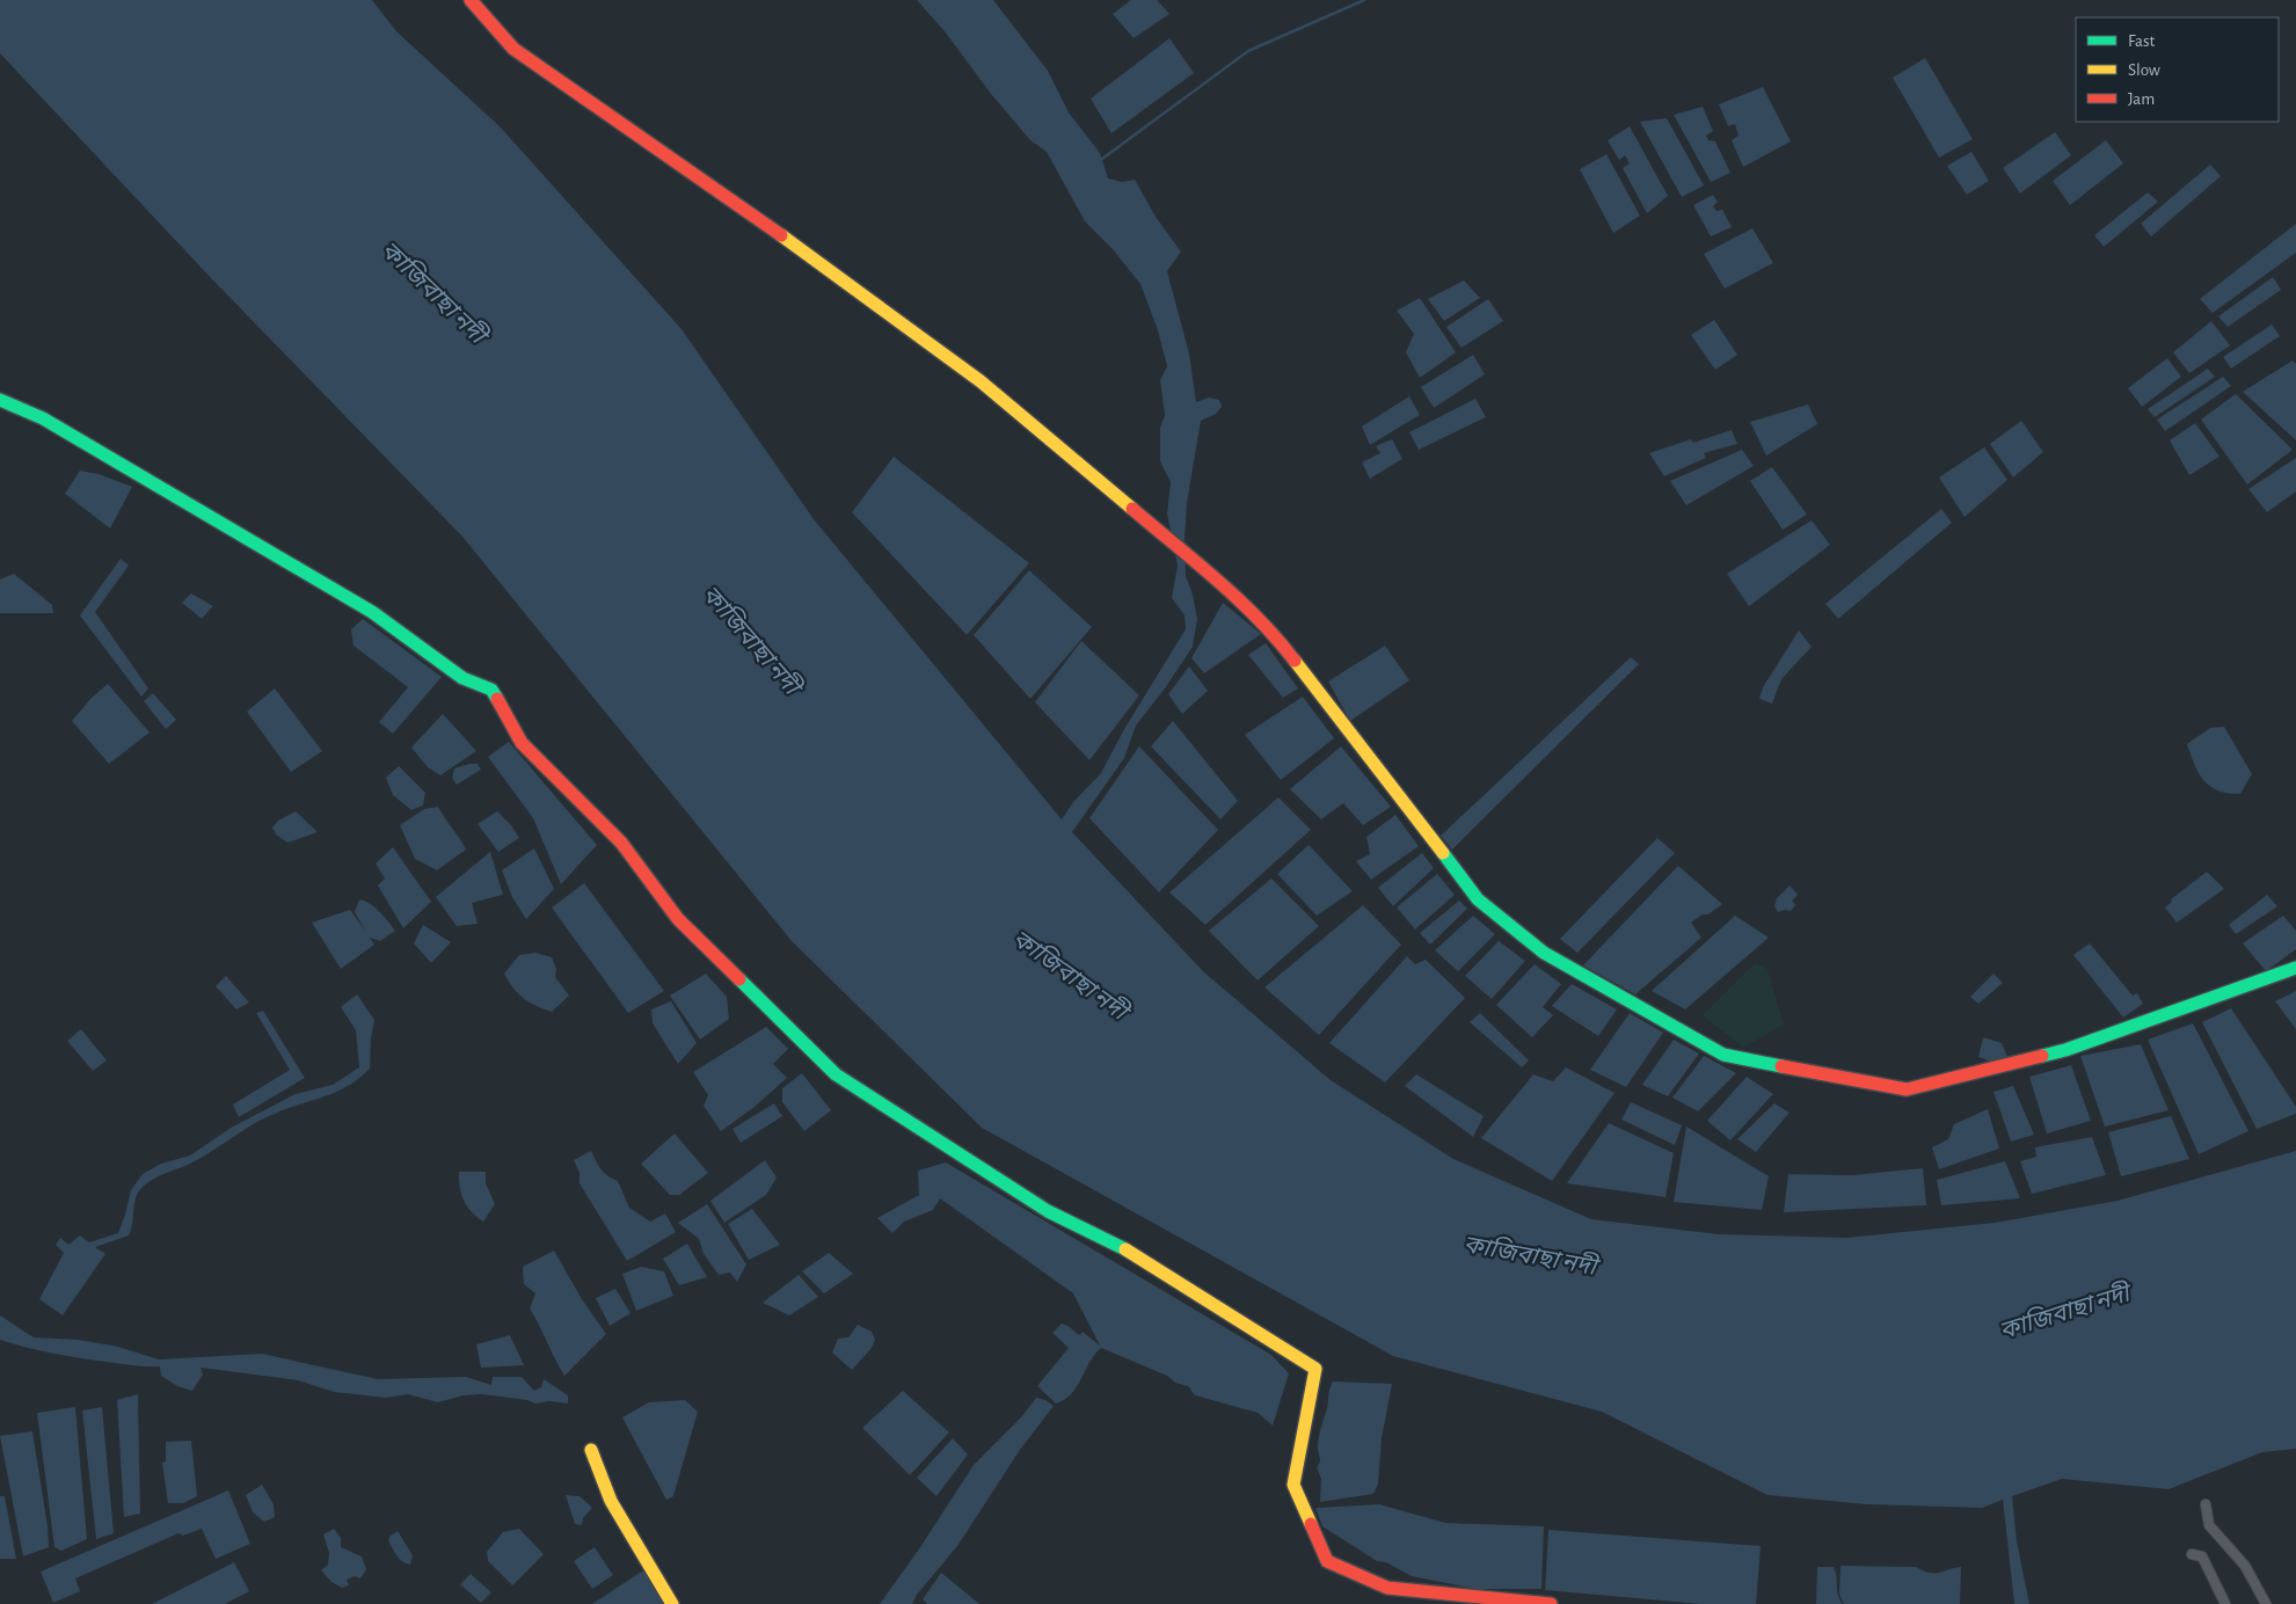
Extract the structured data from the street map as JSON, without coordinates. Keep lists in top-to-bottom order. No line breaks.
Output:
{"water":["কাজিবাছা নদী"],"legend":["Fast","Slow","Jam"]}
